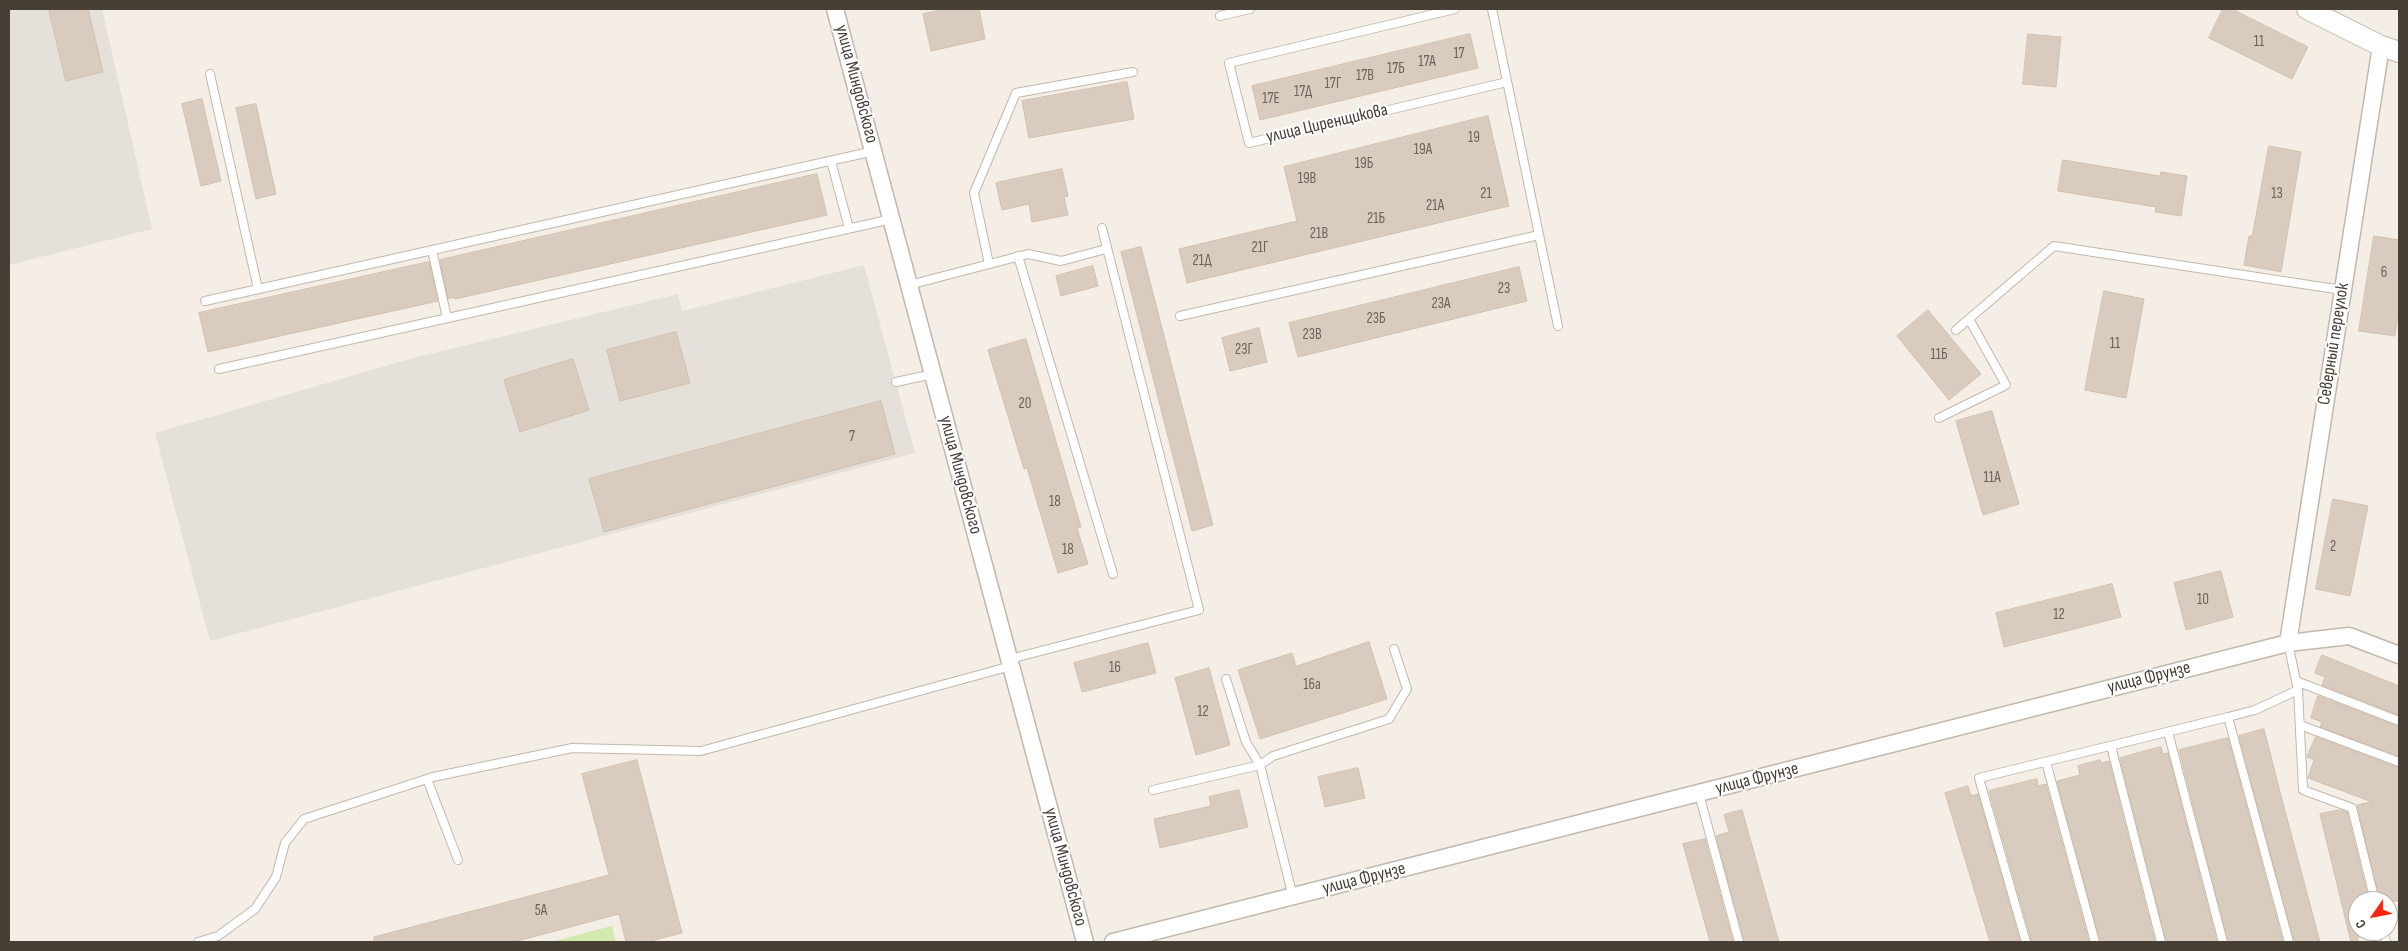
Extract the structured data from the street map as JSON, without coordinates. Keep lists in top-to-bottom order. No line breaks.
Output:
{"streets":{"street":["улица Миндовского","Северный переулок","улица Фрунзе"],"lane":["улица Циренщикова"]},"crossings":[["Северный переулок","улица Фрунзе"]],"house_numbers":["11","17","17А","17Б","17В","17Г","17Д","17Е","19","19А","19Б","19В","21","13","21А","21Б","21В","21Г","21Д","6","23","23А","23Б","23В","11","23Г","11Б","20","7","11А","18","2","18","10","12","16","16а","12","5А"],"north":"bottom left"}
